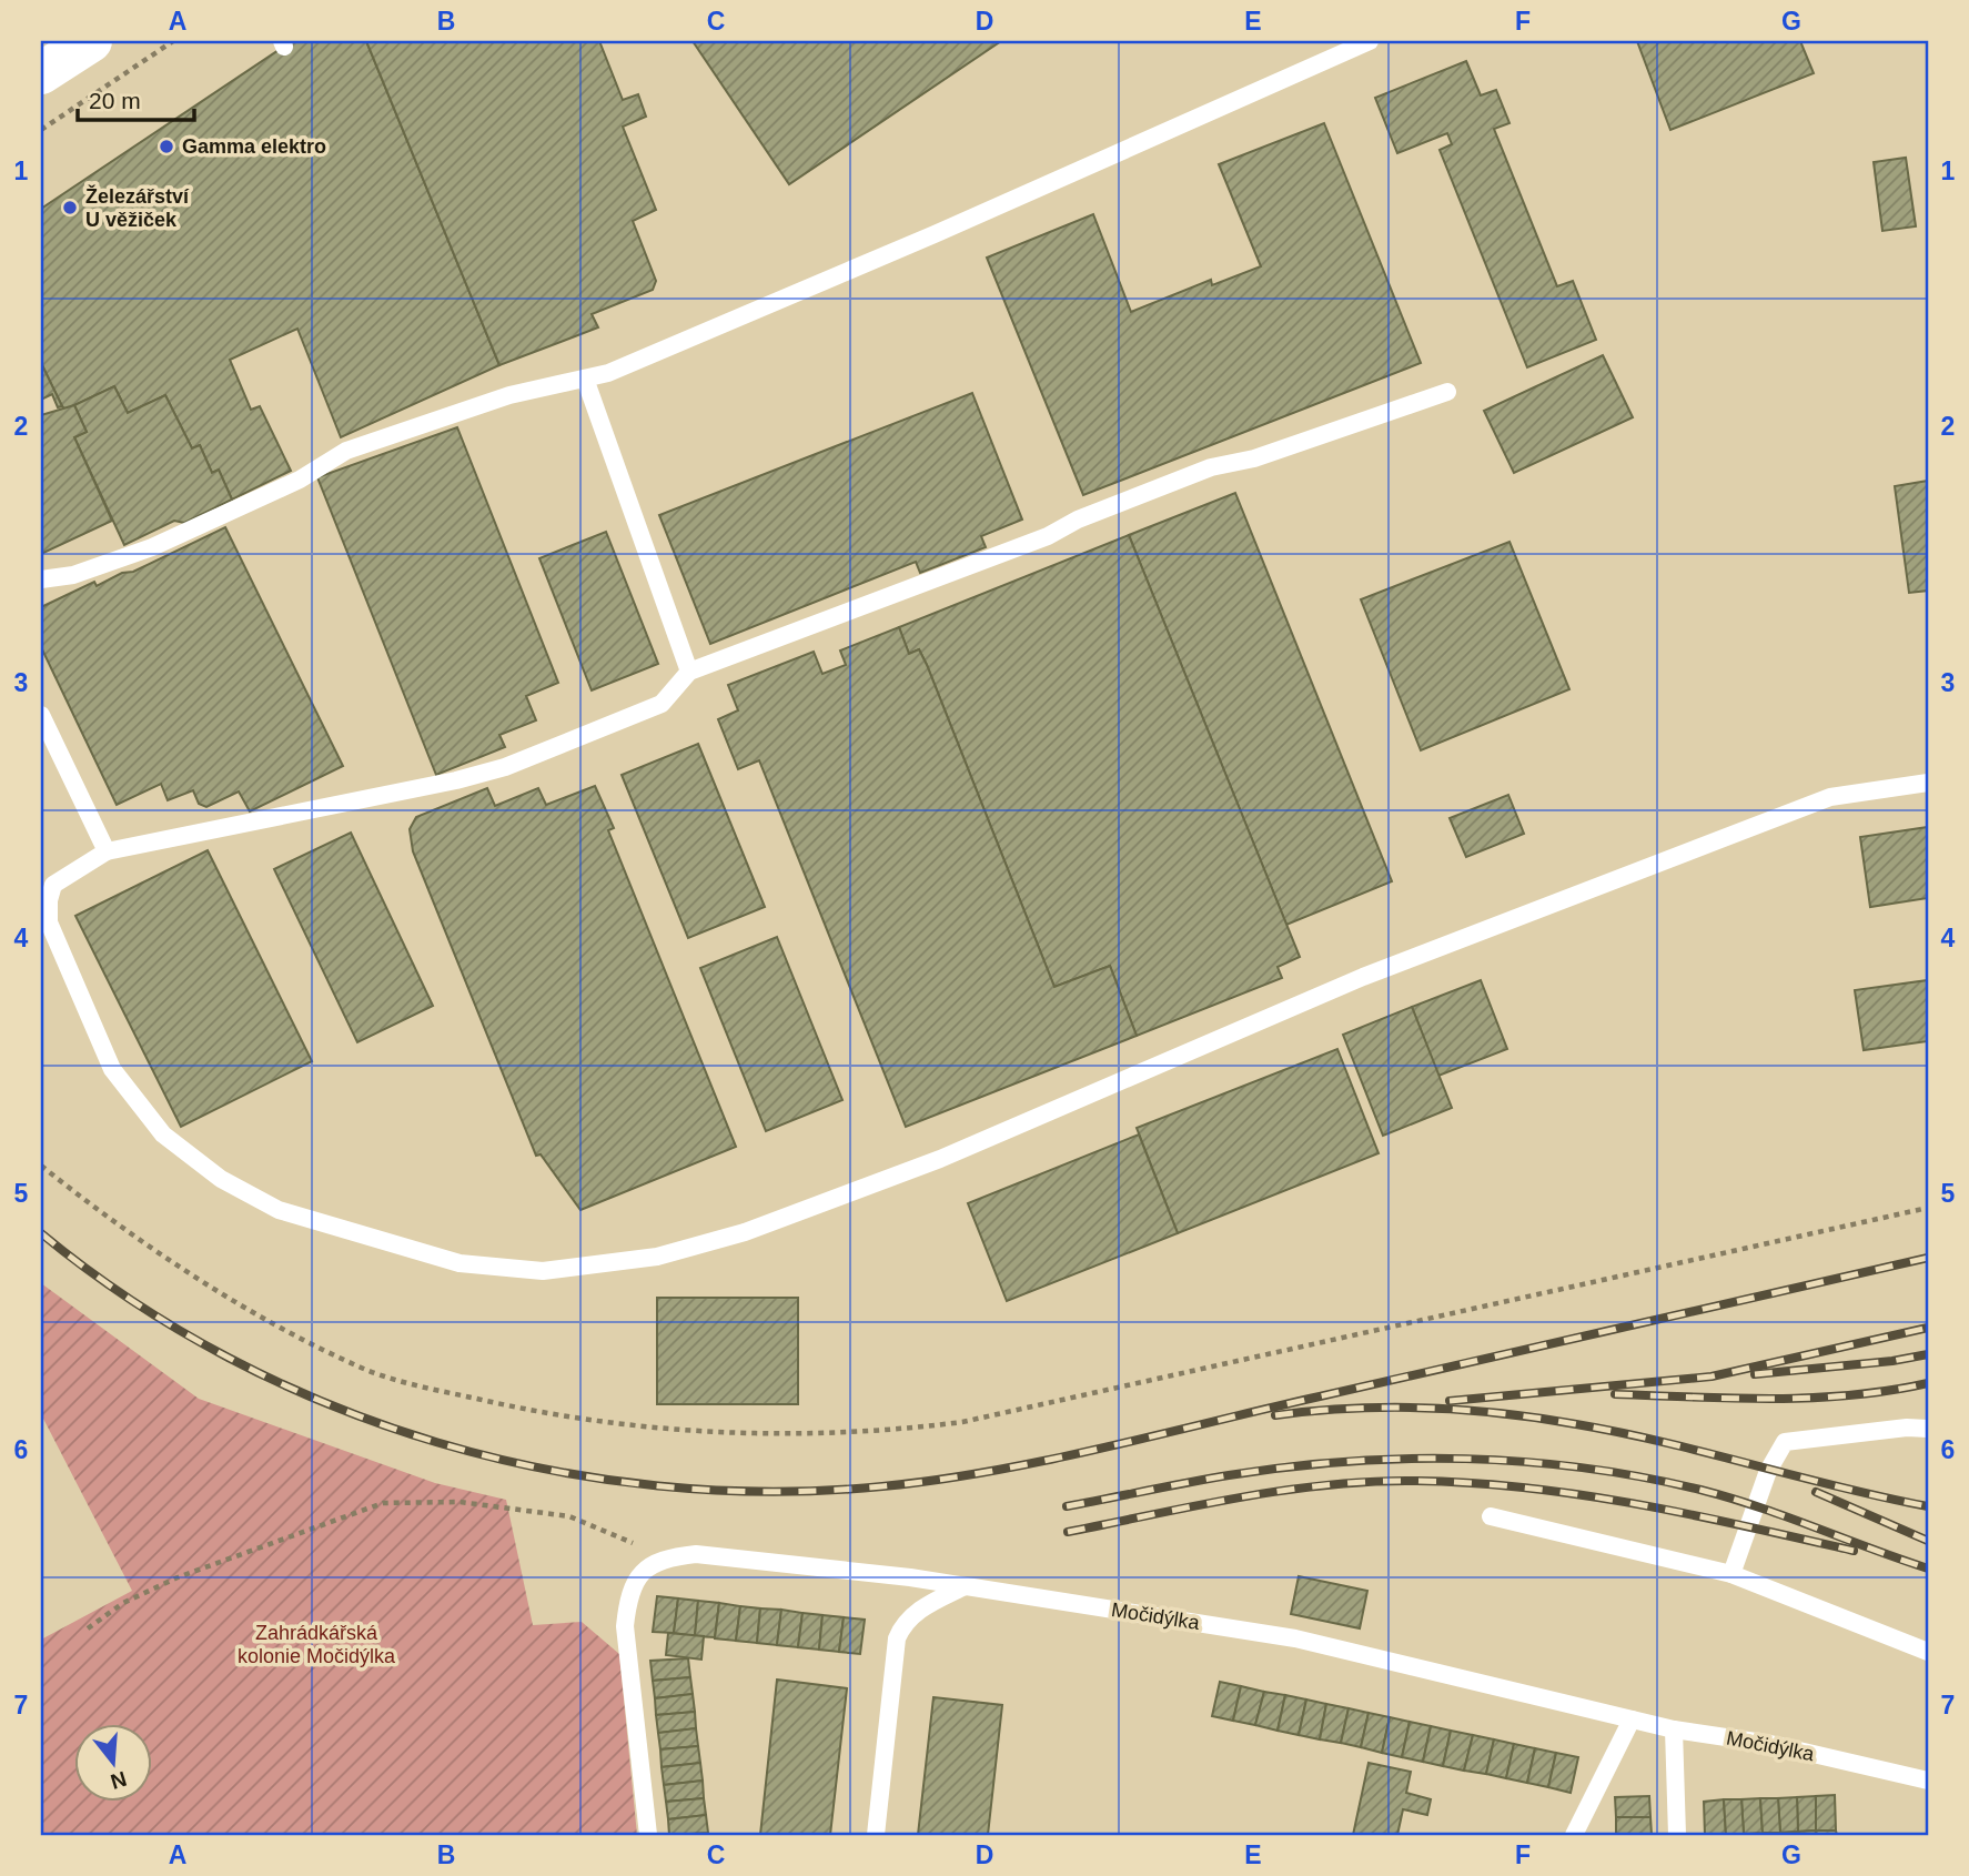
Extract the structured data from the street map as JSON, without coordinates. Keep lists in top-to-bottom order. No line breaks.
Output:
{"streets":{"lane":["Močidýlka"]},"parks":["Zahrádkářská kolonie Močidýlka"],"places":["Gamma elektro","Železářství U věžiček"],"scale_bar":"20 m","north":"bottom","grid":{"columns":["A","B","C","D","E","F","G"],"rows":["1","2","3","4","5","6","7"]}}
